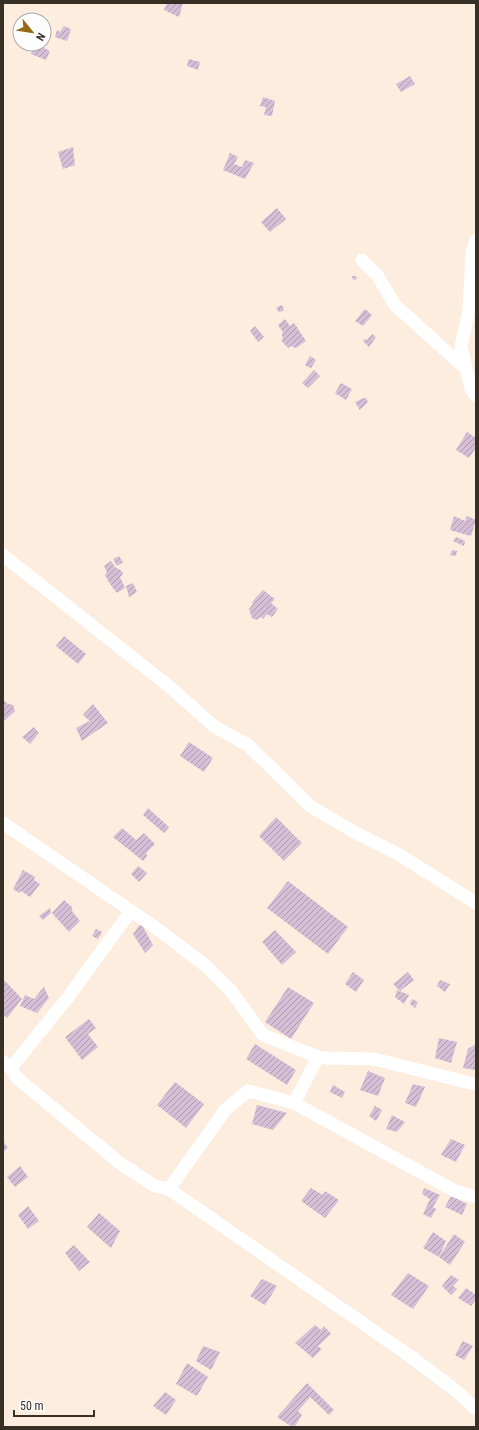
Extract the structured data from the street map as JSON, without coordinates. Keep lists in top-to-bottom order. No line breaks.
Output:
{"scale_bar":"50 m","north":"bottom right"}
